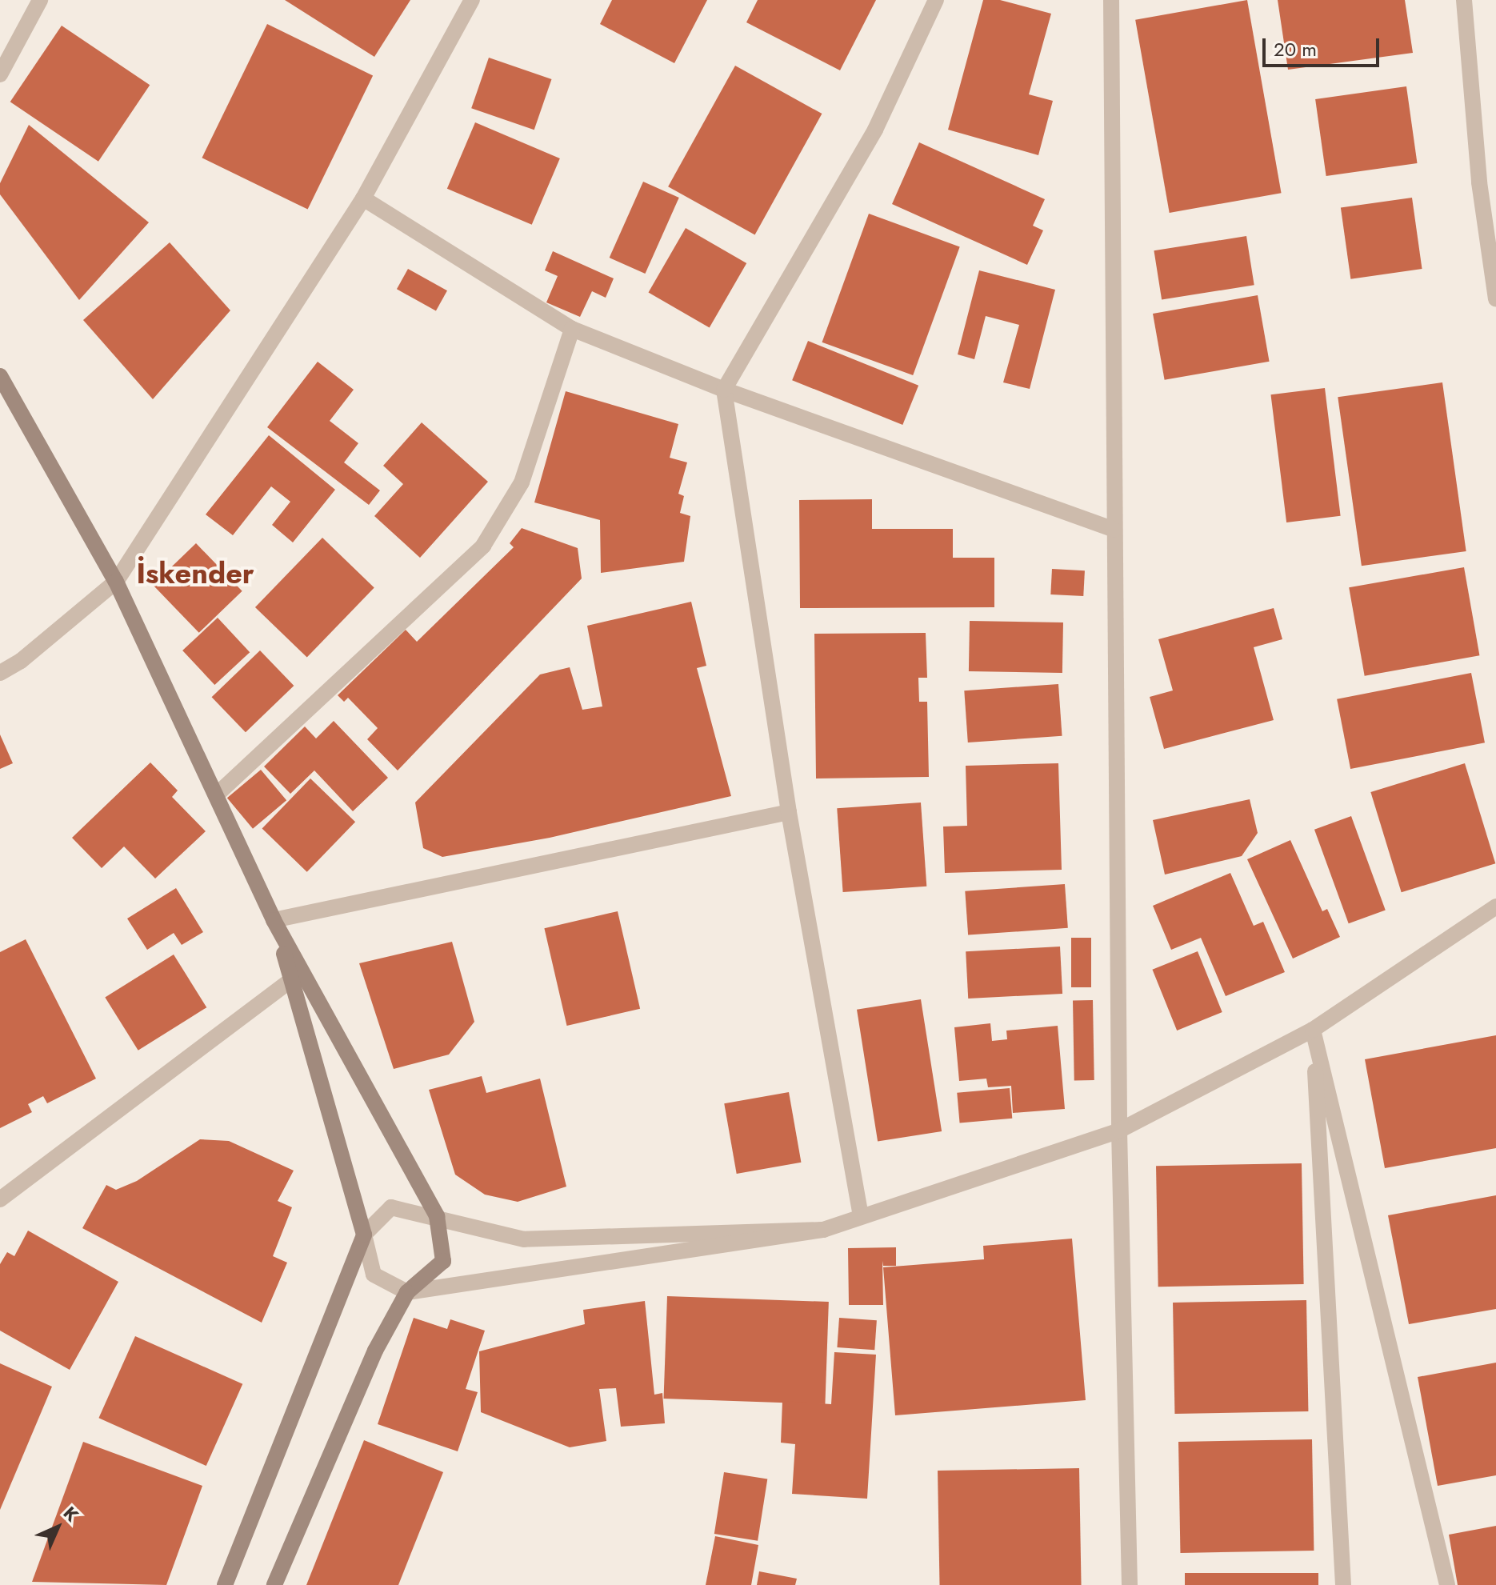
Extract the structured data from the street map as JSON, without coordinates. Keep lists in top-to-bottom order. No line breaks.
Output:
{"districts":["İskender"],"scale_bar":"20 m","north":"top right"}
